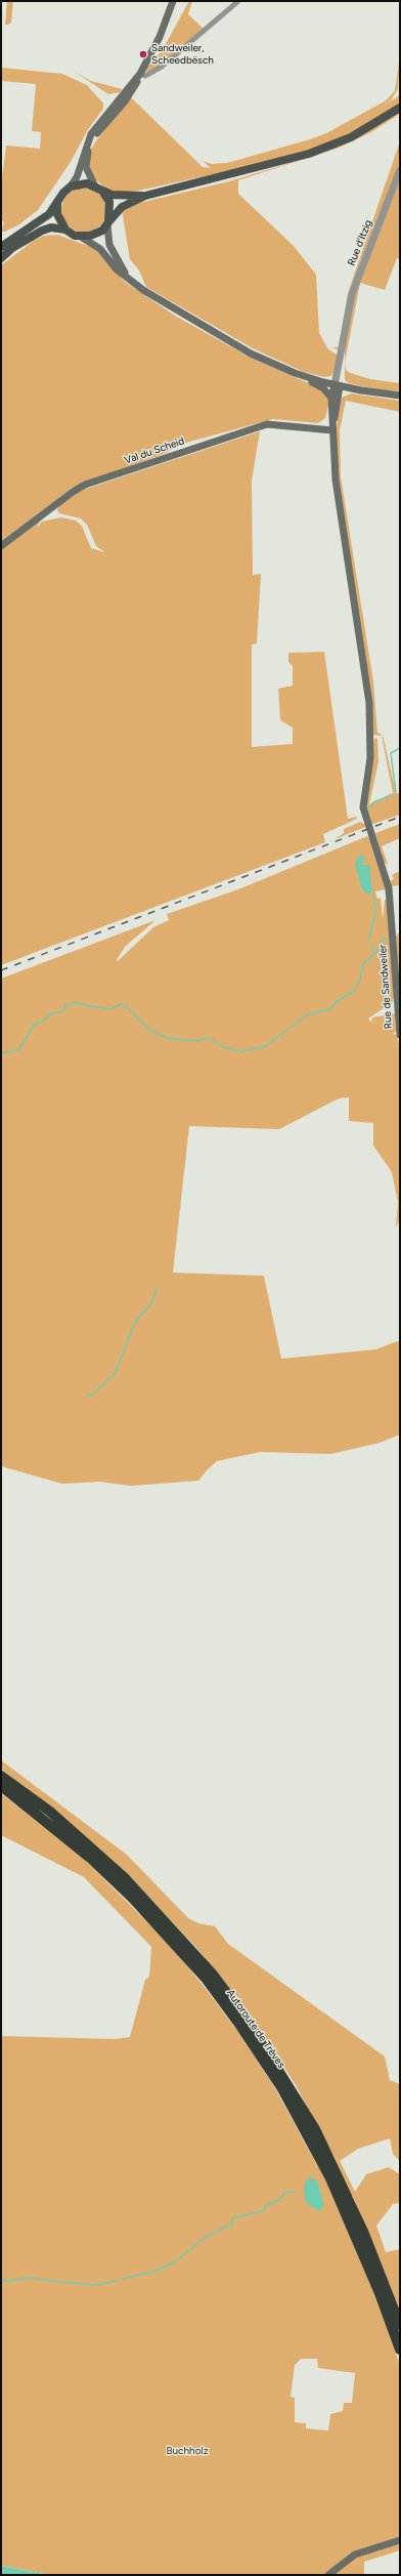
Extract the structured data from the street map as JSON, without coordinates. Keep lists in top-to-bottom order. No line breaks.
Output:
{"streets":{"highway":["Autoroute de Trèves"],"main road":["Val du Scheid","Rue de Sandweiler"],"street":["Rue d'Itzig"]},"crossings":[["Rue d'Itzig","Rue de Sandweiler"],["Val du Scheid","Rue de Sandweiler"]],"parks":["Buchholz"],"places":["Sandweiler, Scheedbësch"]}
